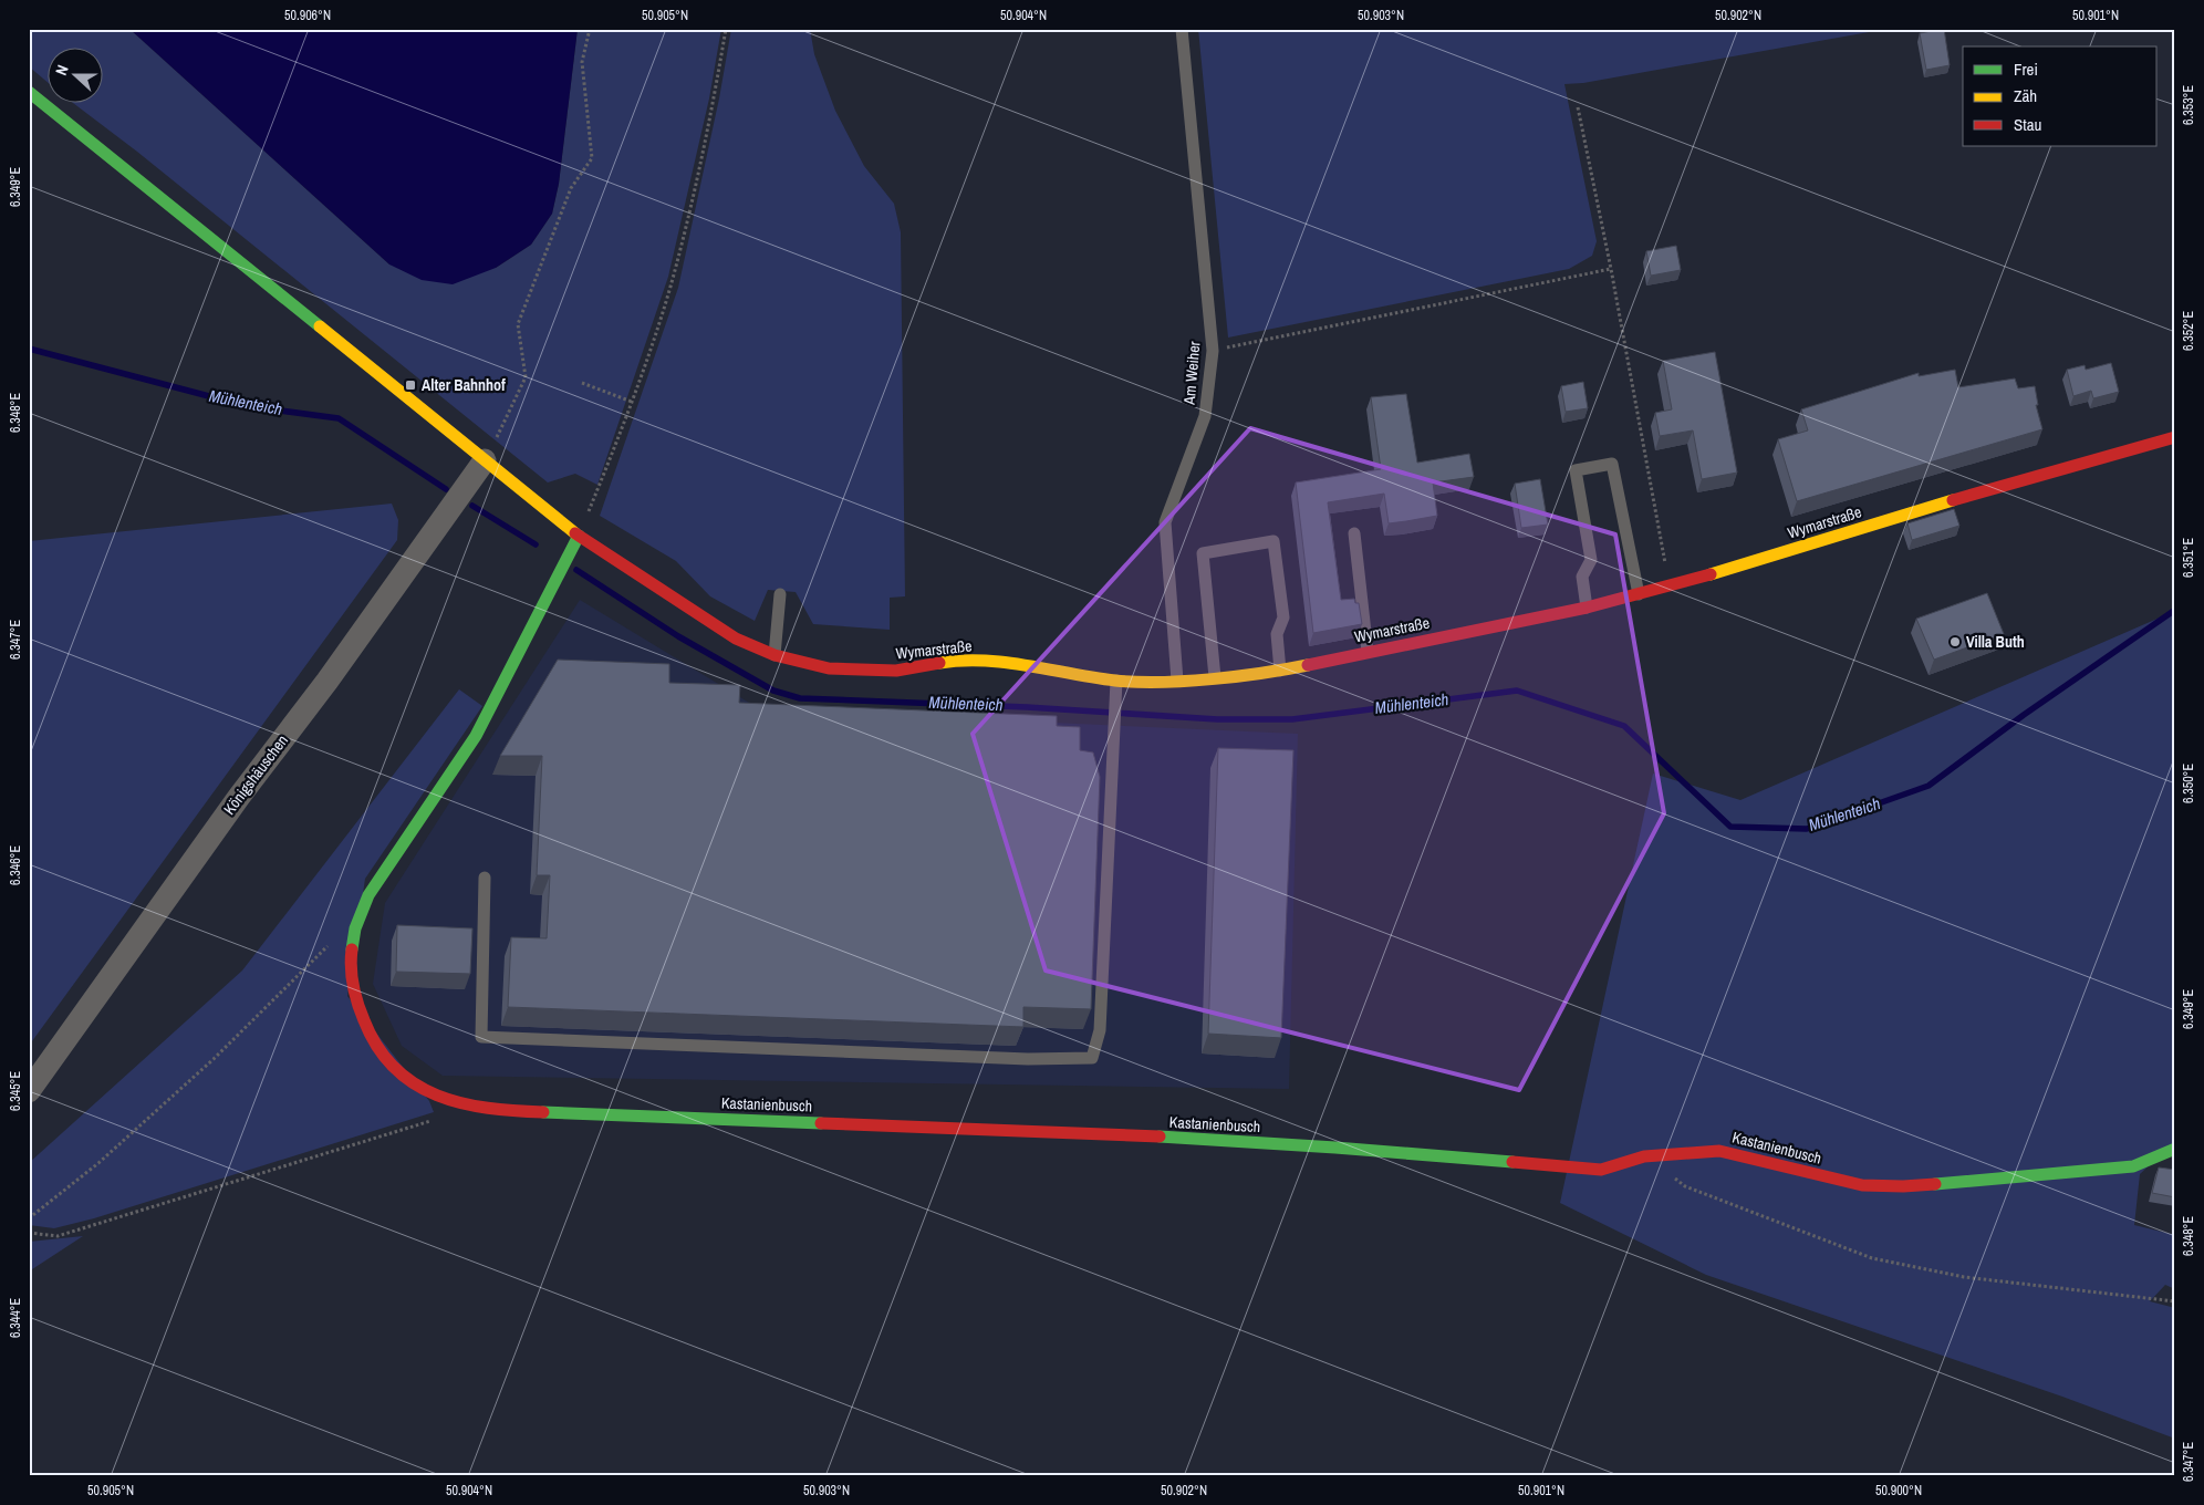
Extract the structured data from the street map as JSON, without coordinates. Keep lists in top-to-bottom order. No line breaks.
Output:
{"streets":{"street":["Wymarstraße","Königshäuschen","Kastanienbusch"],"lane":["Am Weiher"]},"crossings":[["Am Weiher","Wymarstraße"],["Wymarstraße","Königshäuschen"],["Wymarstraße","Kastanienbusch"]],"water":["Mühlenteich"],"places":{"transit":["Alter Bahnhof"],"other":["Villa Buth"]},"legend":["Frei","Zäh","Stau"],"north":"left","coordinates":["50.906°N","50.905°N","50.904°N","50.903°N","50.902°N","50.901°N","6.353°E","6.349°E","6.352°E","6.348°E","6.351°E","6.347°E","6.350°E","6.346°E","6.345°E","6.344°E","50.900°N"]}
